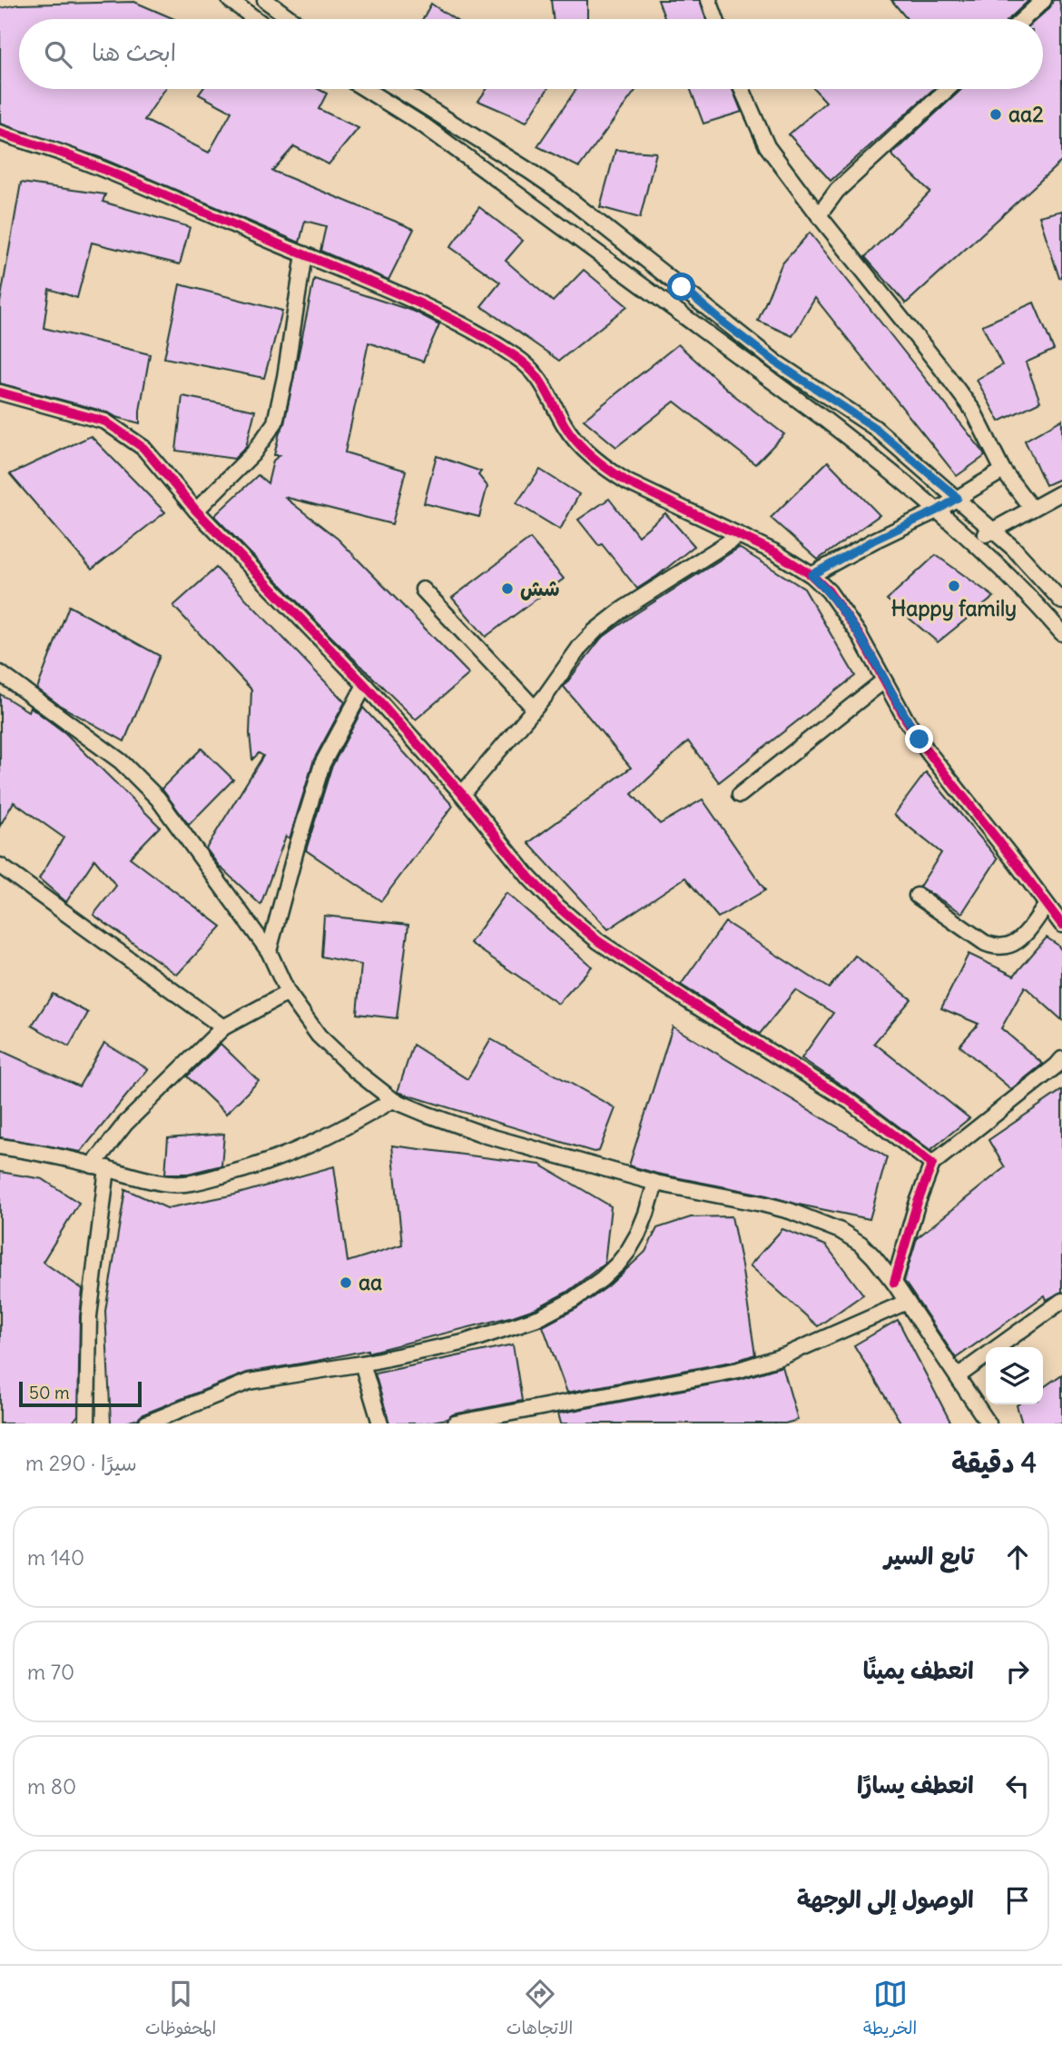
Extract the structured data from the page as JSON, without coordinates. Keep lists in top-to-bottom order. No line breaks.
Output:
{"places":["aa2","Happy family","شش","aa"],"scale_bar":"50 m","page":{"search":"ابحث هنا","scale":"50 m","heading":["4 دقيقة","سيرًا · 290 m"],"list":[["تابع السير","140 m"],["انعطف يمينًا","70 m"],["انعطف يسارًا","80 m"],"الوصول إلى الوجهة"],"nav":["الخريطة","الاتجاهات","المحفوظات"]}}
